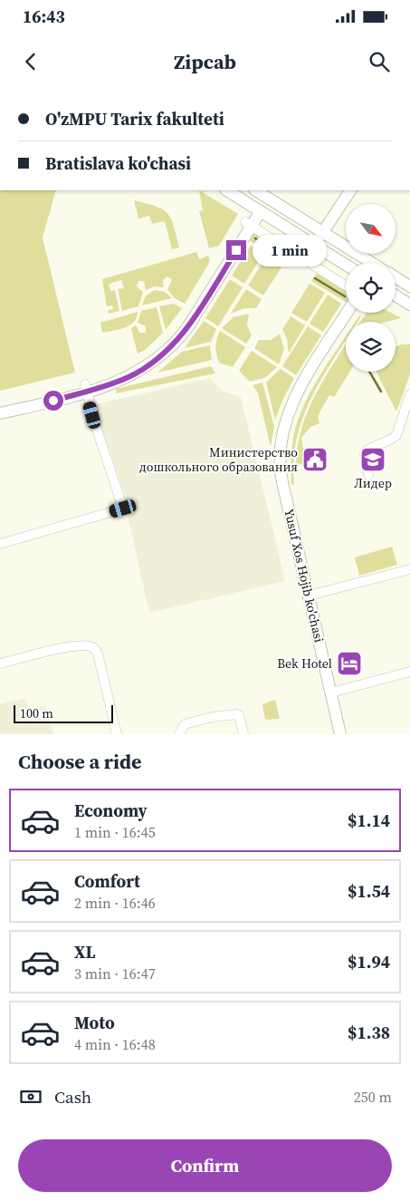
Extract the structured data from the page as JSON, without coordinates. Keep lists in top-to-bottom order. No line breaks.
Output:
{"streets":{"main road":["Yusuf Xos Hojib ko'chasi"]},"places":{"public building":["Министерство дошкольного образования"],"school or university":["Лидер"],"hotel":["Bek Hotel"]},"scale_bar":"100 m","north":"bottom right","page":{"status":"16:43","header":"Zipcab","banner":["O'zMPU Tarix fakulteti","Bratislava ko'chasi"],"bubble":"1 min","scale":"100 m","heading":"Choose a ride","list":[{"name":"Economy","note":"1 min · 16:45","value":"$1.14"},{"name":"Comfort","note":"2 min · 16:46","value":"$1.54"},{"name":"XL","note":"3 min · 16:47","value":"$1.94"},{"name":"Moto","note":"4 min · 16:48","value":"$1.38"}],"pay":["Cash","250 m"],"buttons":"Confirm"}}
